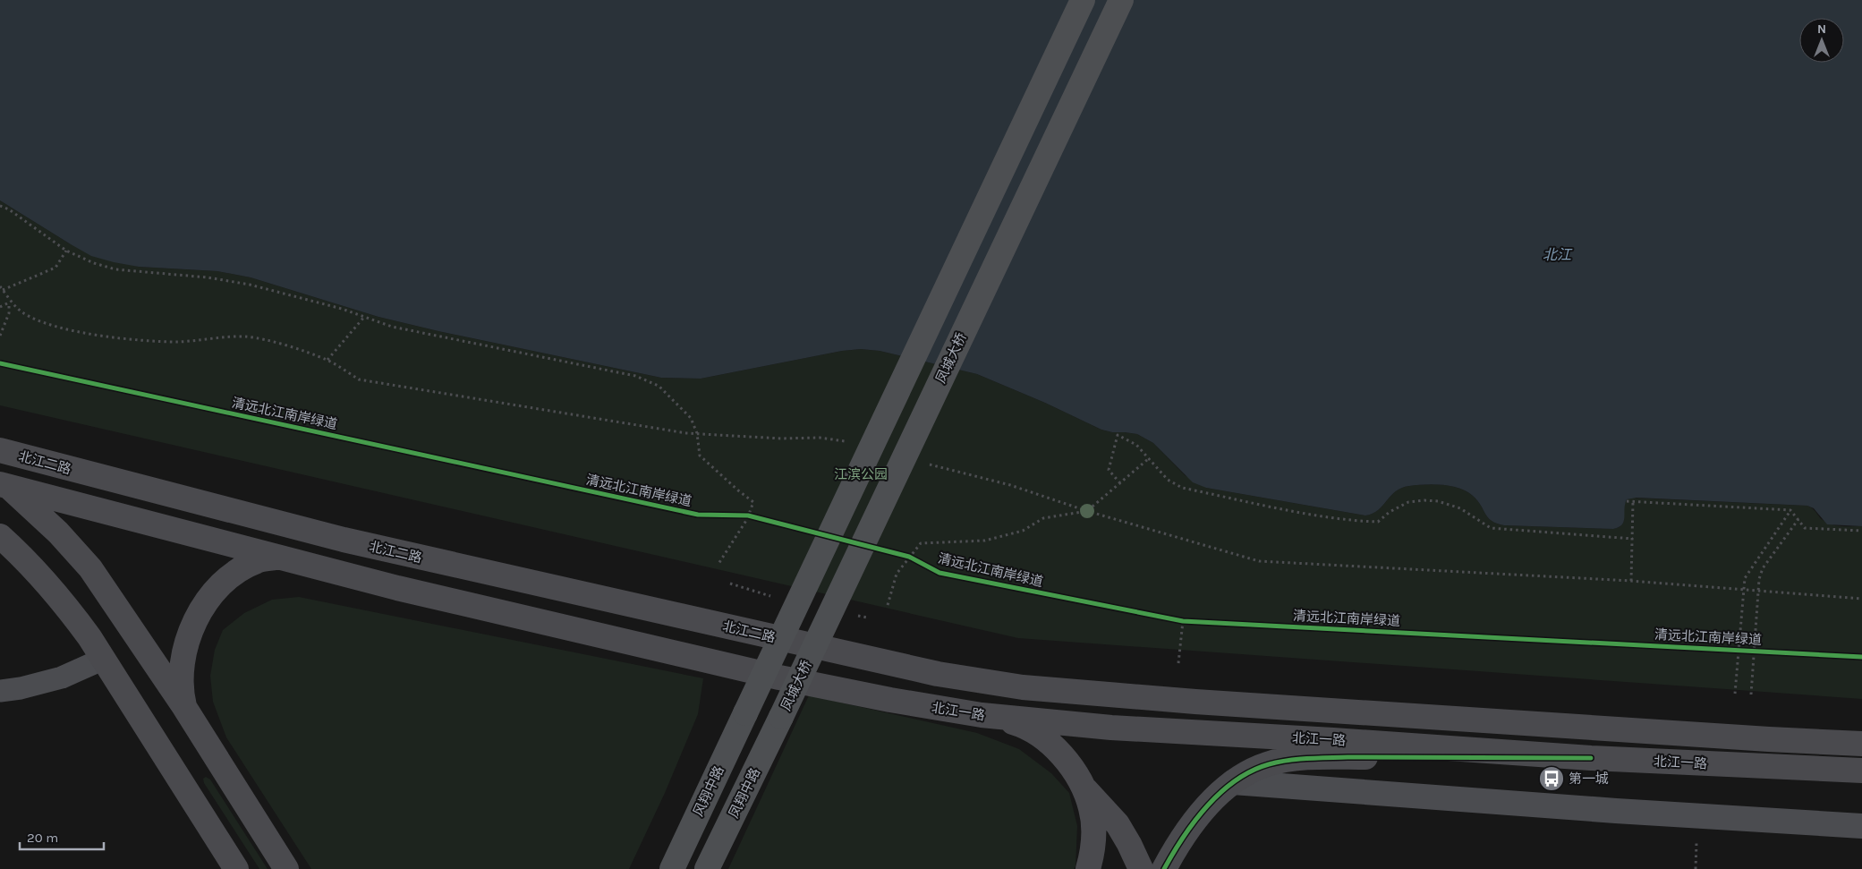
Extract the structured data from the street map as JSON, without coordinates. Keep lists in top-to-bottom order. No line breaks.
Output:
{"streets":{"main road":["凤城大桥","北江二路","北江一路","风翔中路","凤翔中路"],"cycle path":["清远北江南岸绿道"]},"crossings":[["凤城大桥","凤翔中路"]],"water":["北江"],"parks":["江滨公园"],"places":{"bus stop":["第一城"]},"scale_bar":"20 m","north":"top"}
